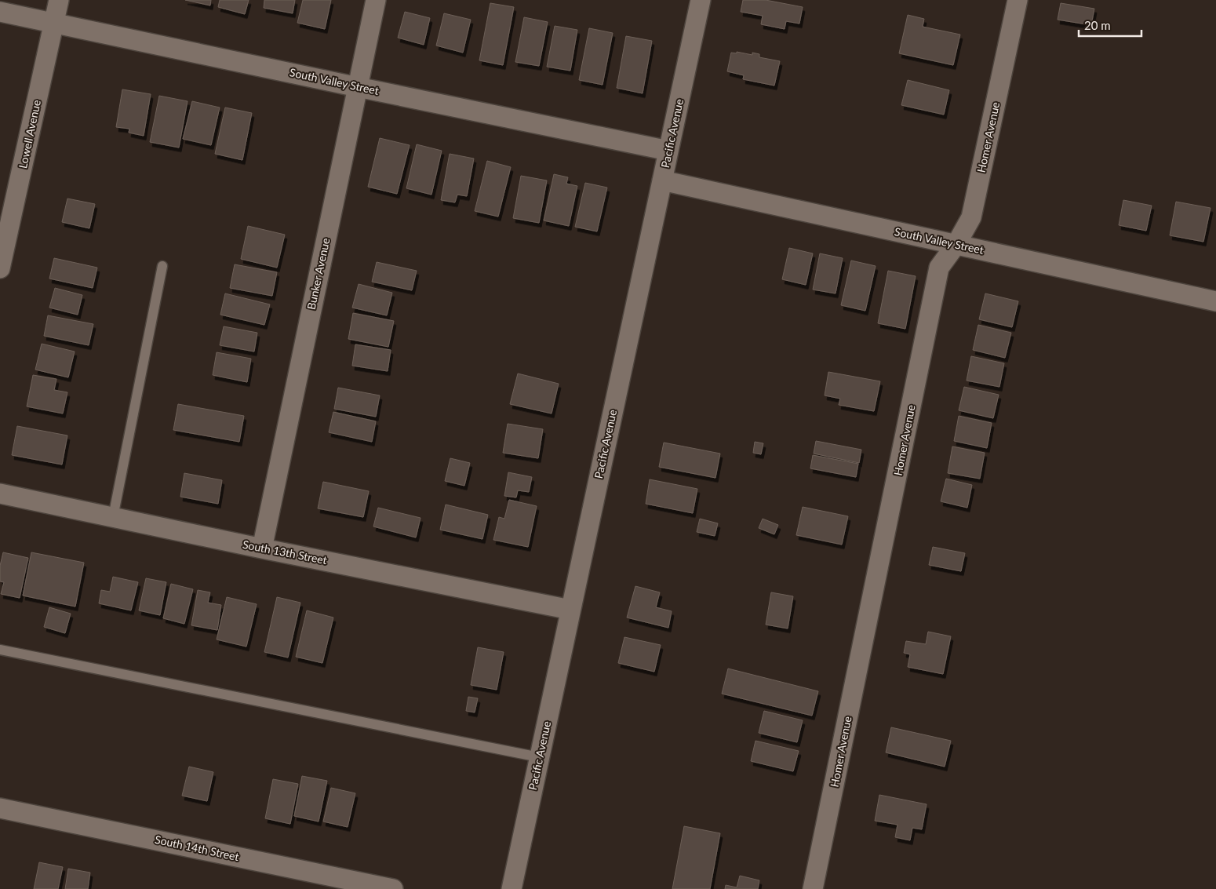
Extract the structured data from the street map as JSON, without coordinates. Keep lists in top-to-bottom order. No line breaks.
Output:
{"streets":{"street":["South Valley Street","Pacific Avenue","Lowell Avenue","Homer Avenue","Bunker Avenue","South 13th Street","South 14th Street"]},"crossings":[["South Valley Street","Pacific Avenue"],["South Valley Street","Lowell Avenue"],["South Valley Street","Homer Avenue"],["South Valley Street","Bunker Avenue"],["Pacific Avenue","South 13th Street"],["Bunker Avenue","South 13th Street"]],"scale_bar":"20 m"}
